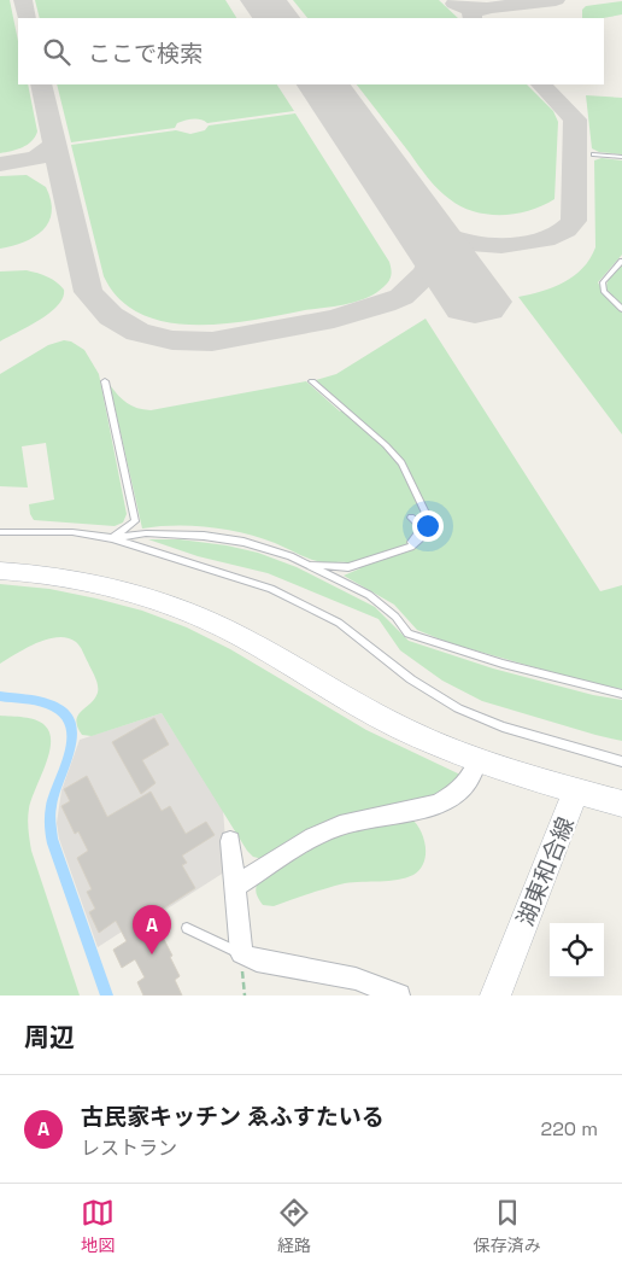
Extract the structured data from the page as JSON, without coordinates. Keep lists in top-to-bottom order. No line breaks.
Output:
{"streets":{"street":["湖東和合線"]},"page":{"search":"ここで検索","pins":"A","heading":"周辺","list":[{"mark":"A","name":"古民家キッチン ゑふすたいる","note":"レストラン","value":"220 m"}],"nav":["地図","経路","保存済み"]}}
